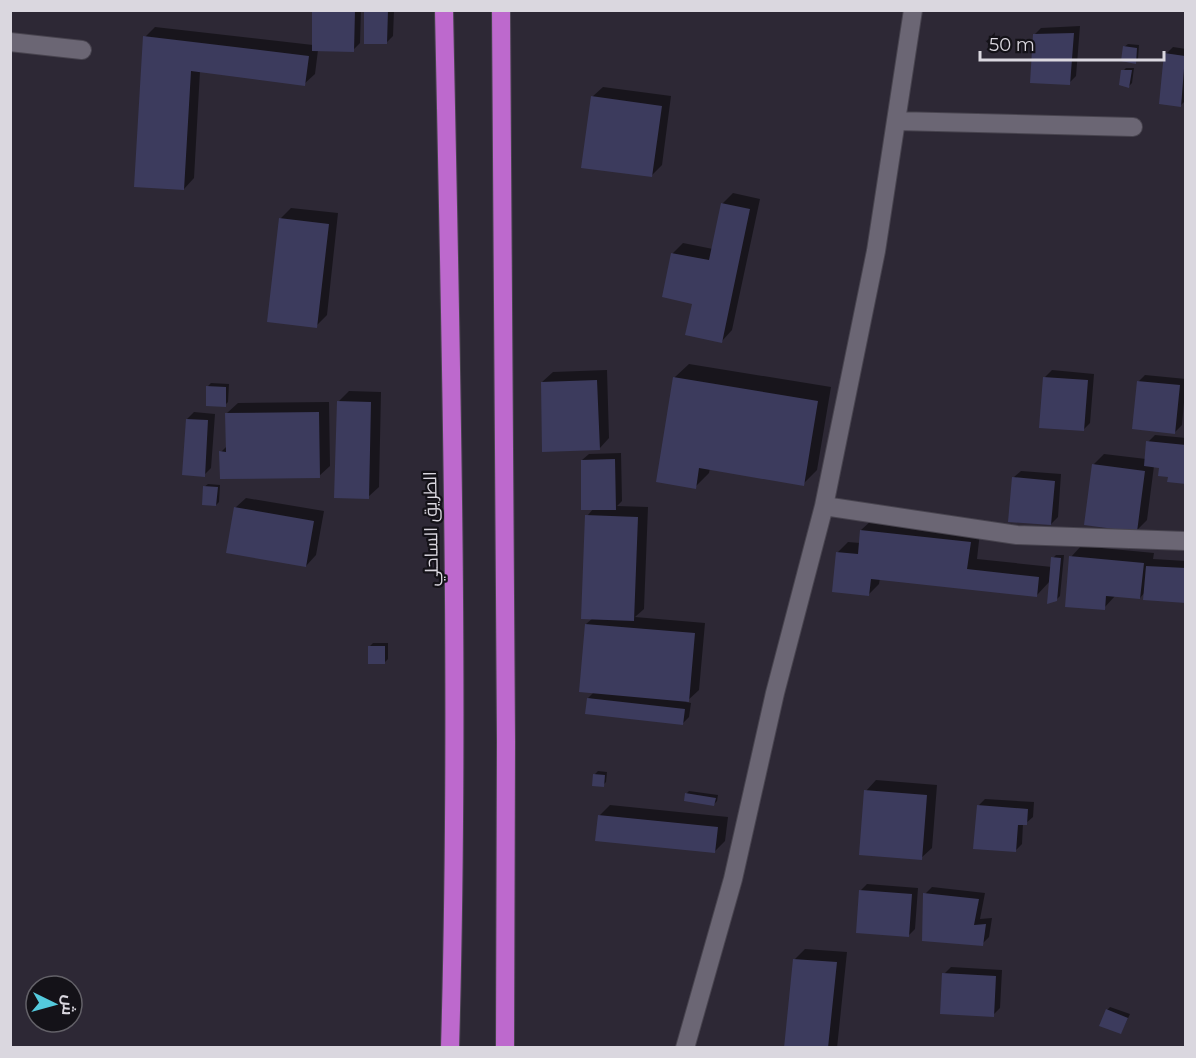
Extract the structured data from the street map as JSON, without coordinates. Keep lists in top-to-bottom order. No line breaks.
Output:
{"streets":{"highway":["الطريق الساحلي"]},"scale_bar":"50 m","north":"right"}
